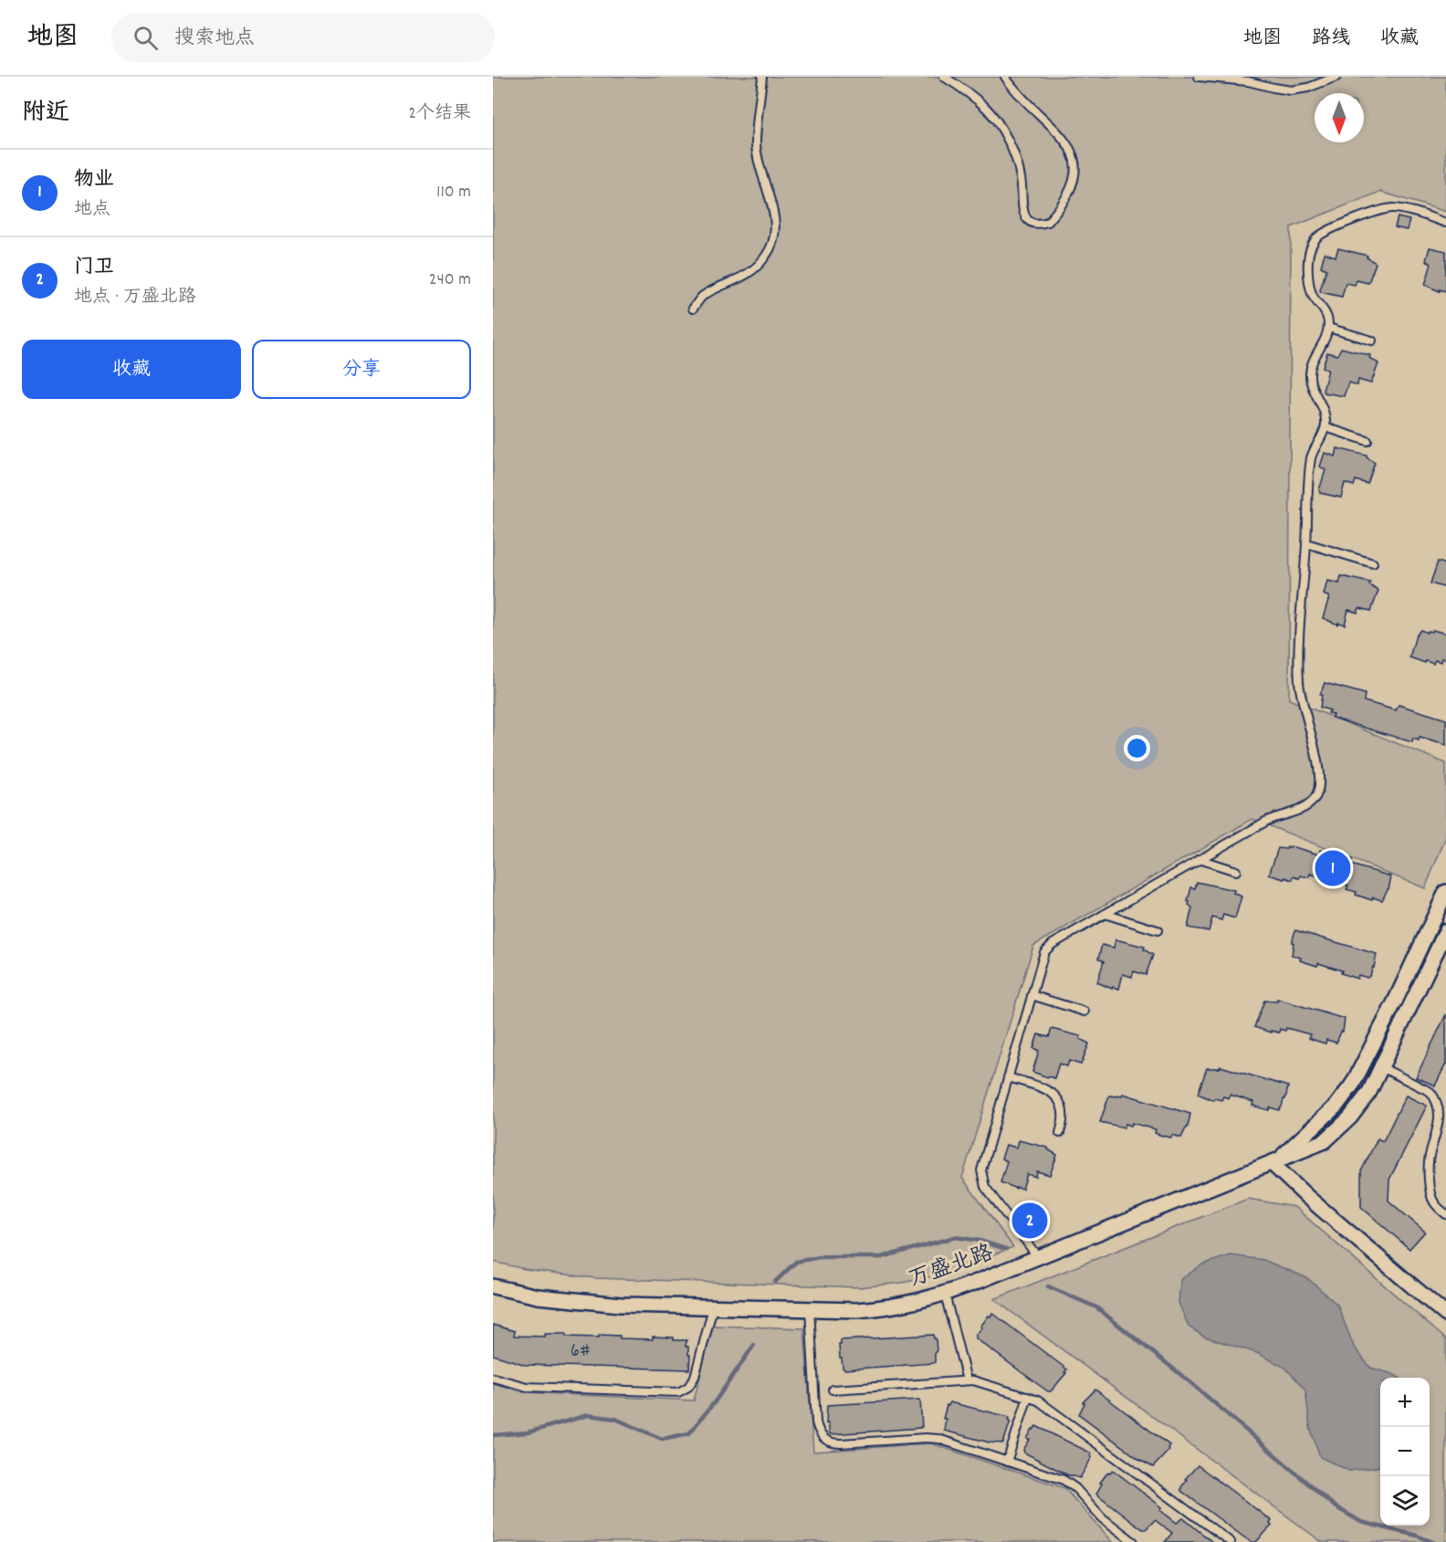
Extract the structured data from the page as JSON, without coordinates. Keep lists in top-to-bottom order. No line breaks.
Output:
{"streets":{"street":["万盛北路"]},"house_numbers":["6#"],"north":"bottom","page":{"header":"地图","search":"搜索地点","nav":["地图","路线","收藏"],"heading":["附近","2个结果"],"list":[{"mark":"1","name":"物业","note":"地点","value":"110 m"},{"mark":"2","name":"门卫","note":"地点 · 万盛北路","value":"240 m"}],"buttons":["收藏","分享"],"pins":["1","2"],"map_buttons":["+","−"]}}
